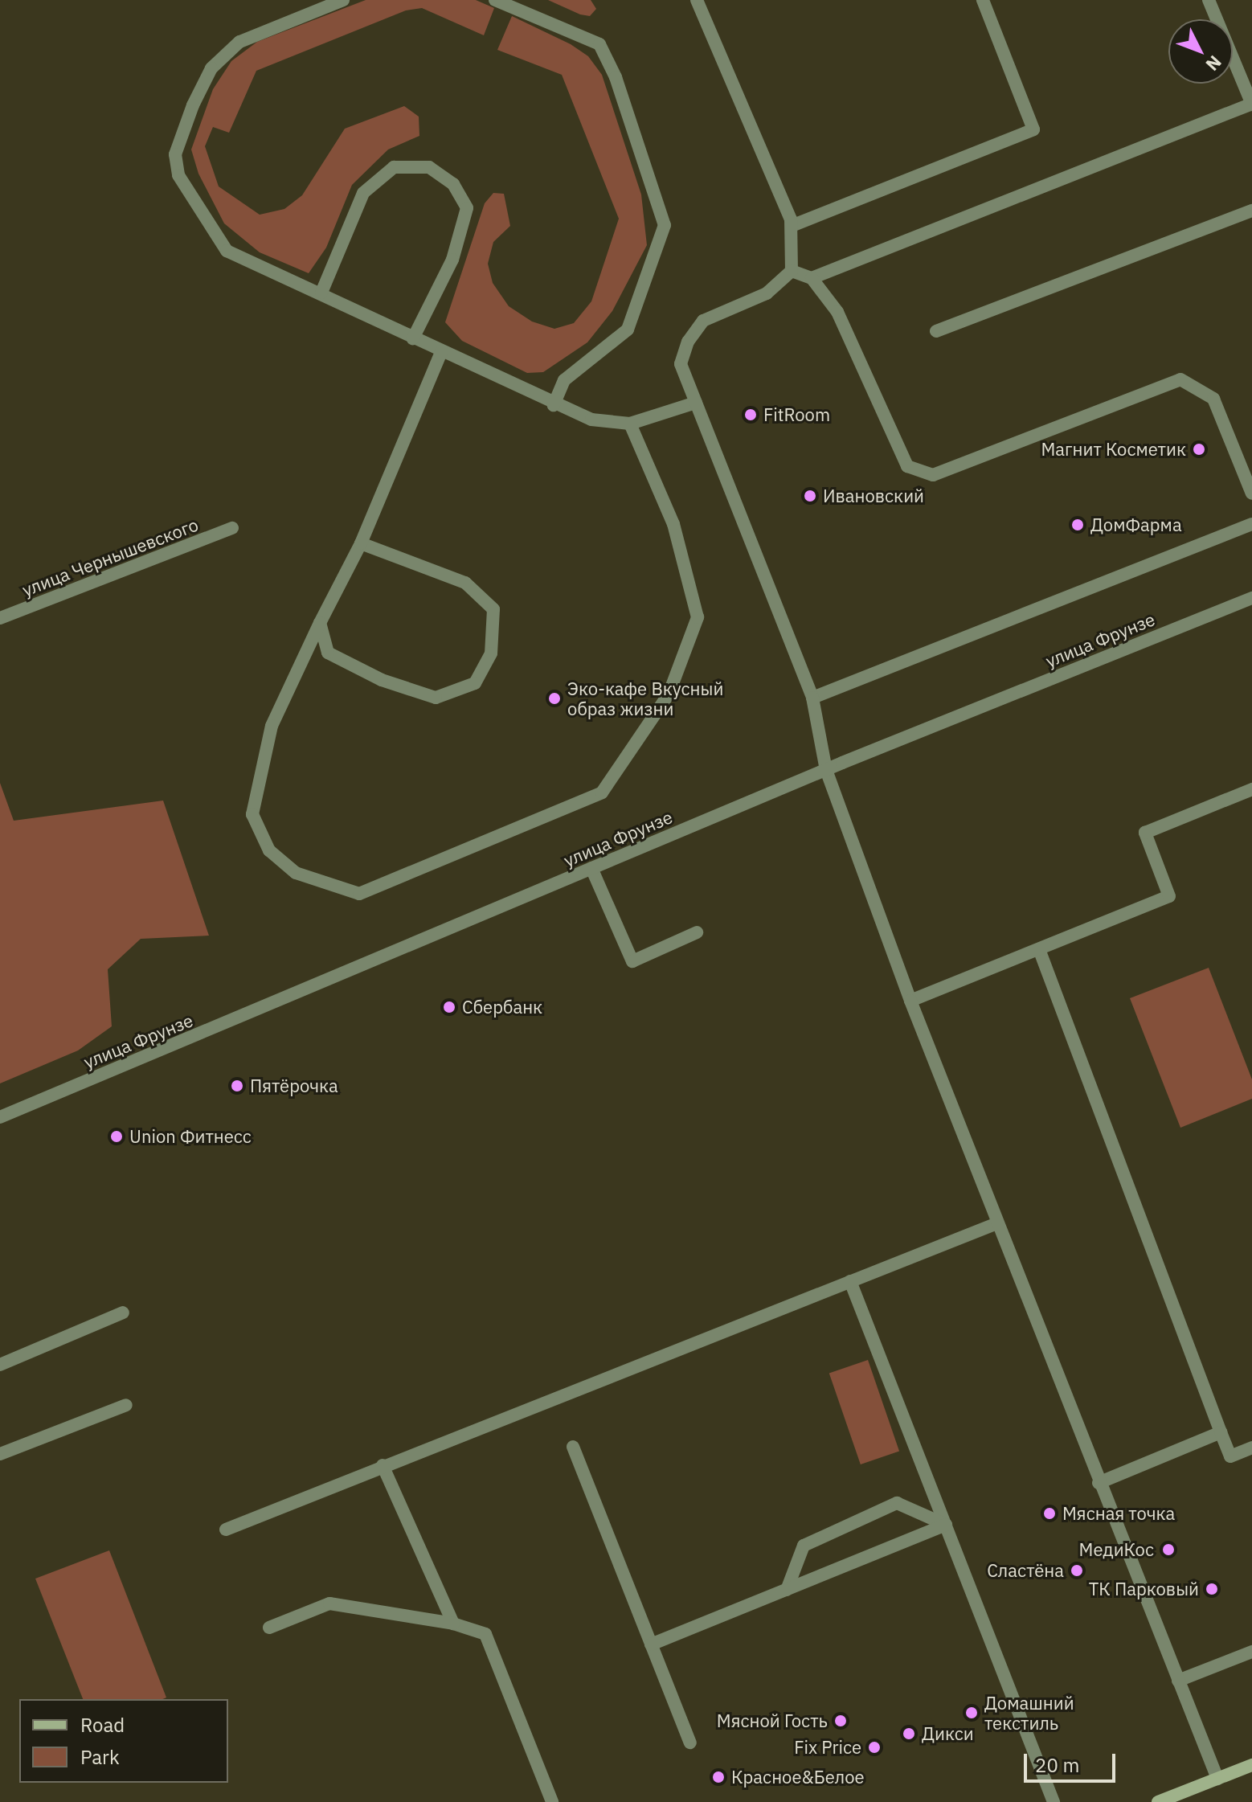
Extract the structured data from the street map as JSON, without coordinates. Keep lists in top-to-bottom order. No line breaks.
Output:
{"streets":{"street":["улица Чернышевского","улица Фрунзе"]},"places":["FitRoom","Магнит Косметик","Ивановский","ДомФарма","Эко-кафе Вкусный образ жизни","Сбербанк","Пятёрочка","Union Фитнесс","Мясная точка","МедиКос","Сластёна","ТК Парковый","Домашний текстиль","Мясной Гость","Дикси","Fix Price","Красное&Белое"],"legend":["Road","Park"],"scale_bar":"20 m","north":"bottom right"}
